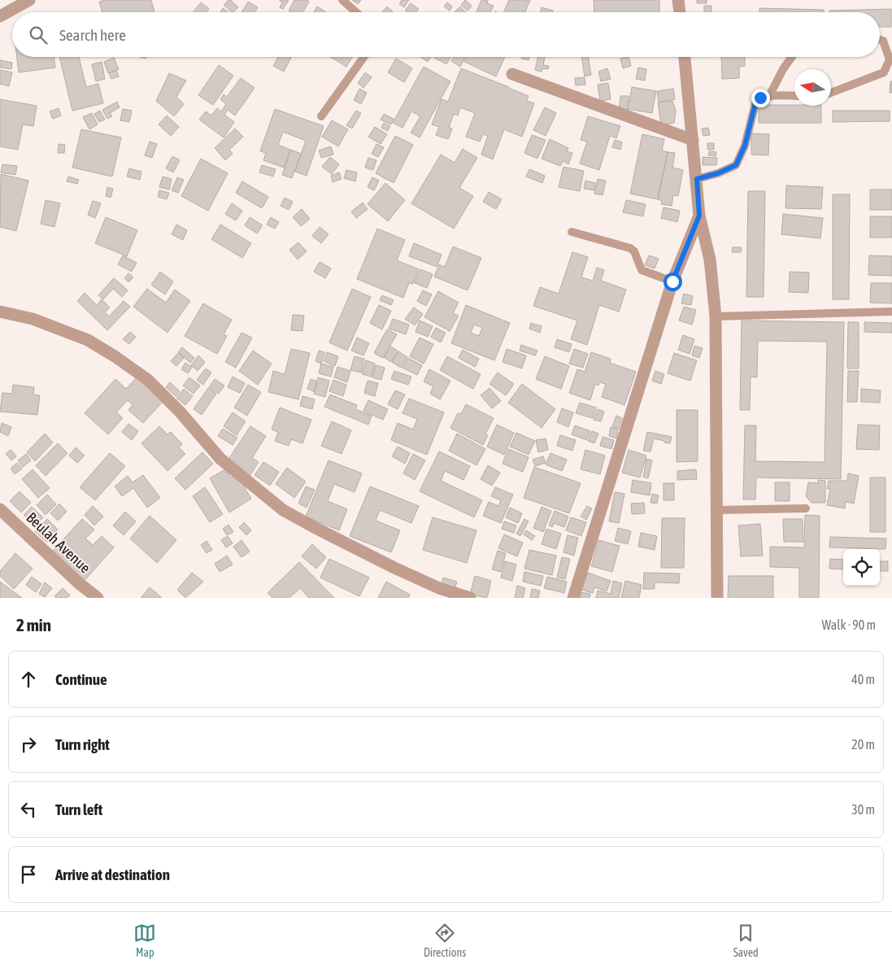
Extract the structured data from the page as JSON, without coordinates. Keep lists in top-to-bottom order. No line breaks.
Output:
{"streets":{"street":["Beulah Avenue"]},"north":"left","page":{"search":"Search here","heading":["2 min","Walk · 90 m"],"list":[["Continue","40 m"],["Turn right","20 m"],["Turn left","30 m"],"Arrive at destination"],"nav":["Map","Directions","Saved"]}}
